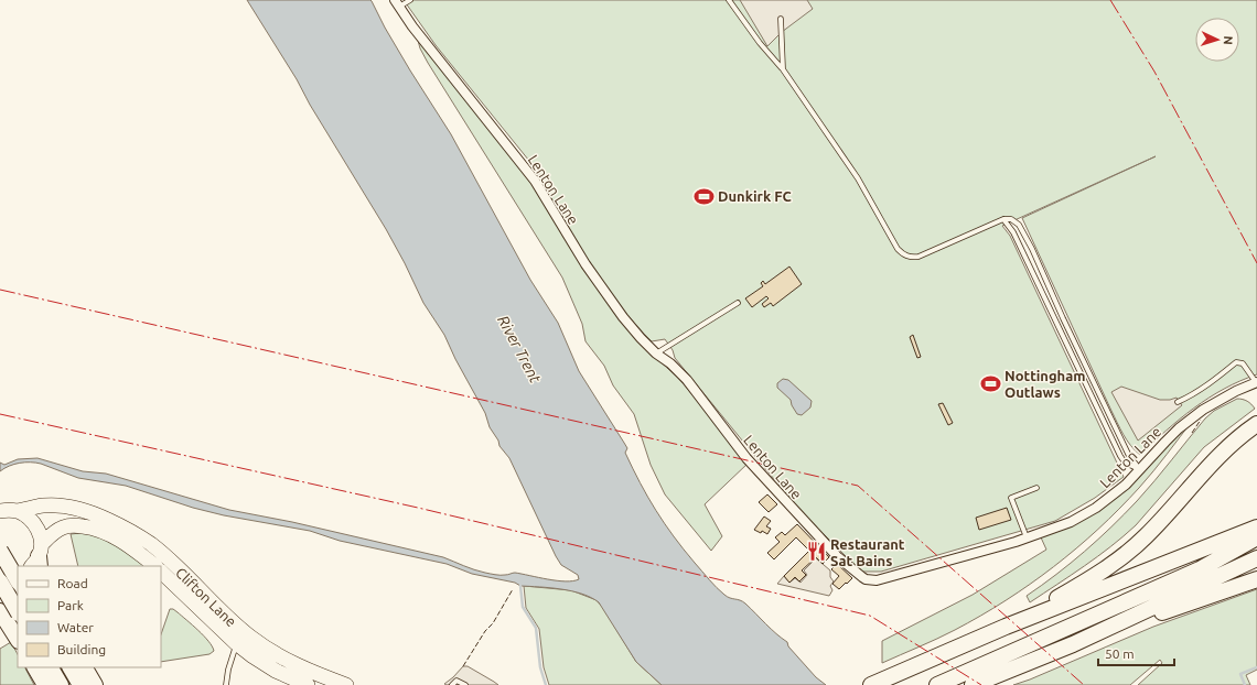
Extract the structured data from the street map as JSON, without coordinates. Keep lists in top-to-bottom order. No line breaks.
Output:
{"streets":{"main road":["Clifton Lane"],"street":["Lenton Lane"]},"water":["River Trent"],"places":{"sports":["Dunkirk FC","Nottingham Outlaws"],"restaurant":["Restaurant Sat Bains"]},"legend":["Road","Park","Water","Building"],"scale_bar":"50 m","north":"right"}
